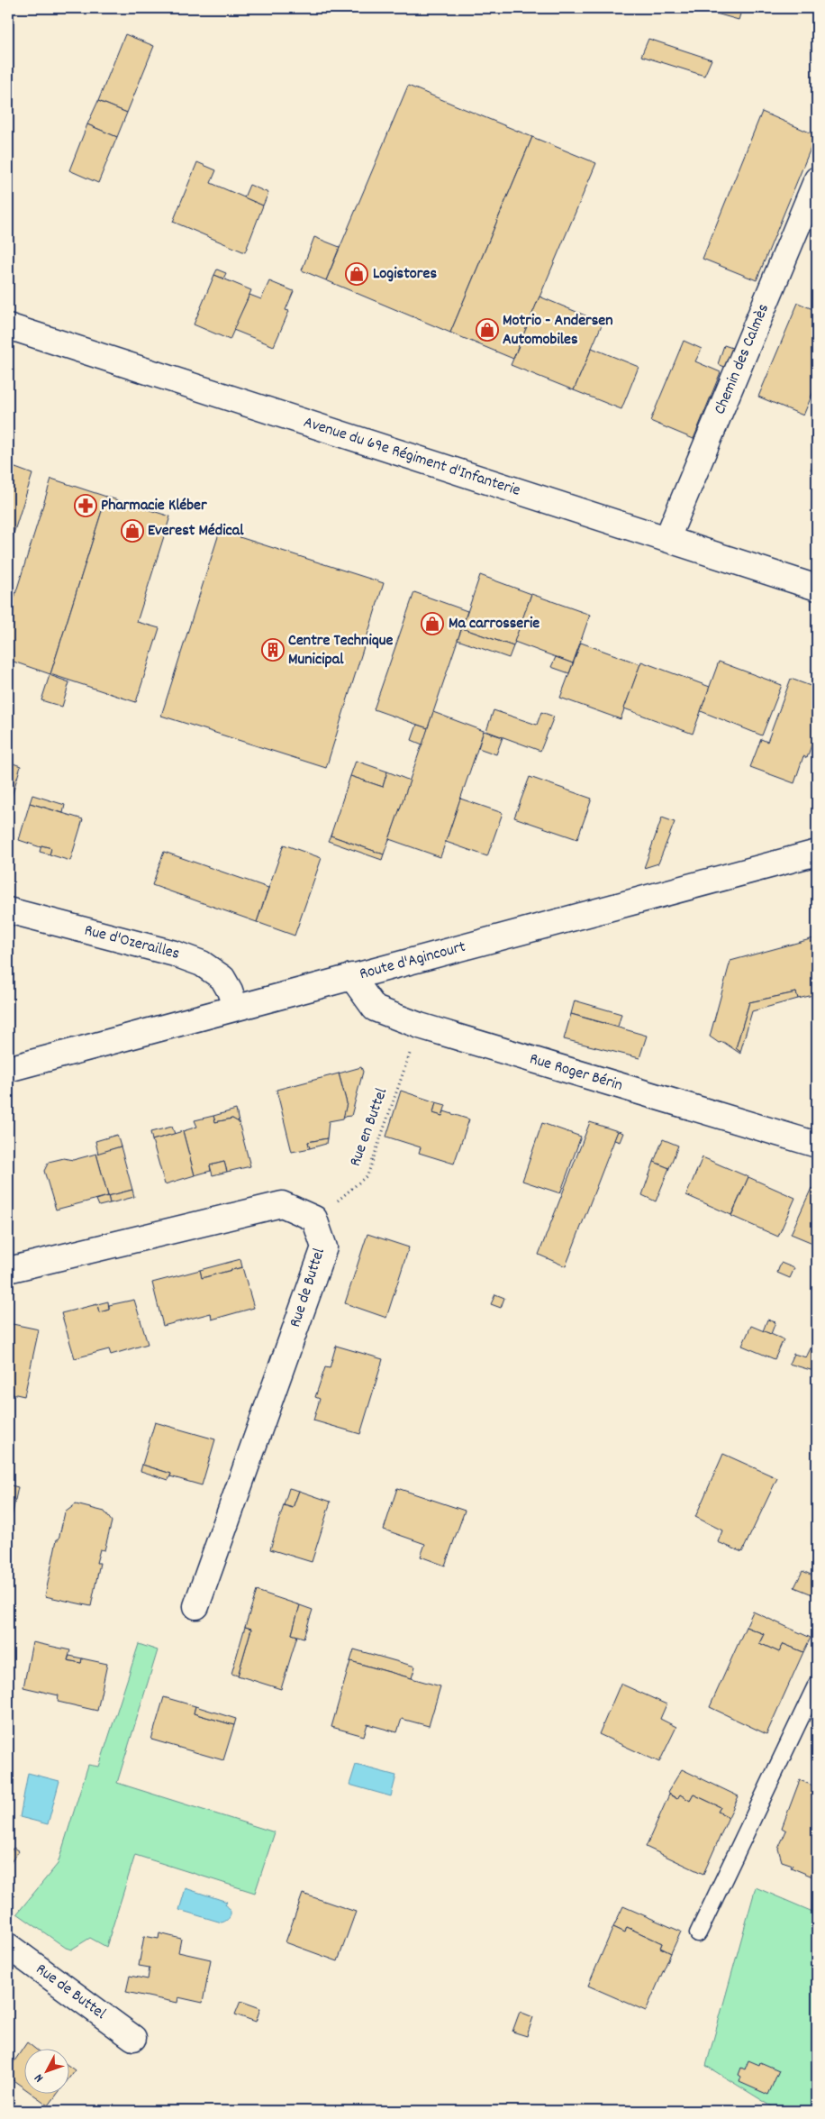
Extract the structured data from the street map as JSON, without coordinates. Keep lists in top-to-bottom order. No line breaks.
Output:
{"streets":{"street":["Chemin des Calmès","Avenue du 69e Régiment d'Infanterie","Rue d'Ozerailles","Route d'Agincourt","Rue Roger Bérin","Rue de Buttel"],"path":["Rue en Buttel"]},"crossings":[["Chemin des Calmès","Avenue du 69e Régiment d'Infanterie"],["Rue d'Ozerailles","Route d'Agincourt"],["Route d'Agincourt","Rue Roger Bérin"],["Rue Roger Bérin","Rue en Buttel"],["Rue en Buttel","Rue de Buttel"]],"places":{"shop":["Logistores","Motrio - Andersen Automobiles","Everest Médical","Ma carrosserie"],"pharmacy":["Pharmacie Kléber"],"building":["Centre Technique Municipal"]},"north":"bottom left"}
